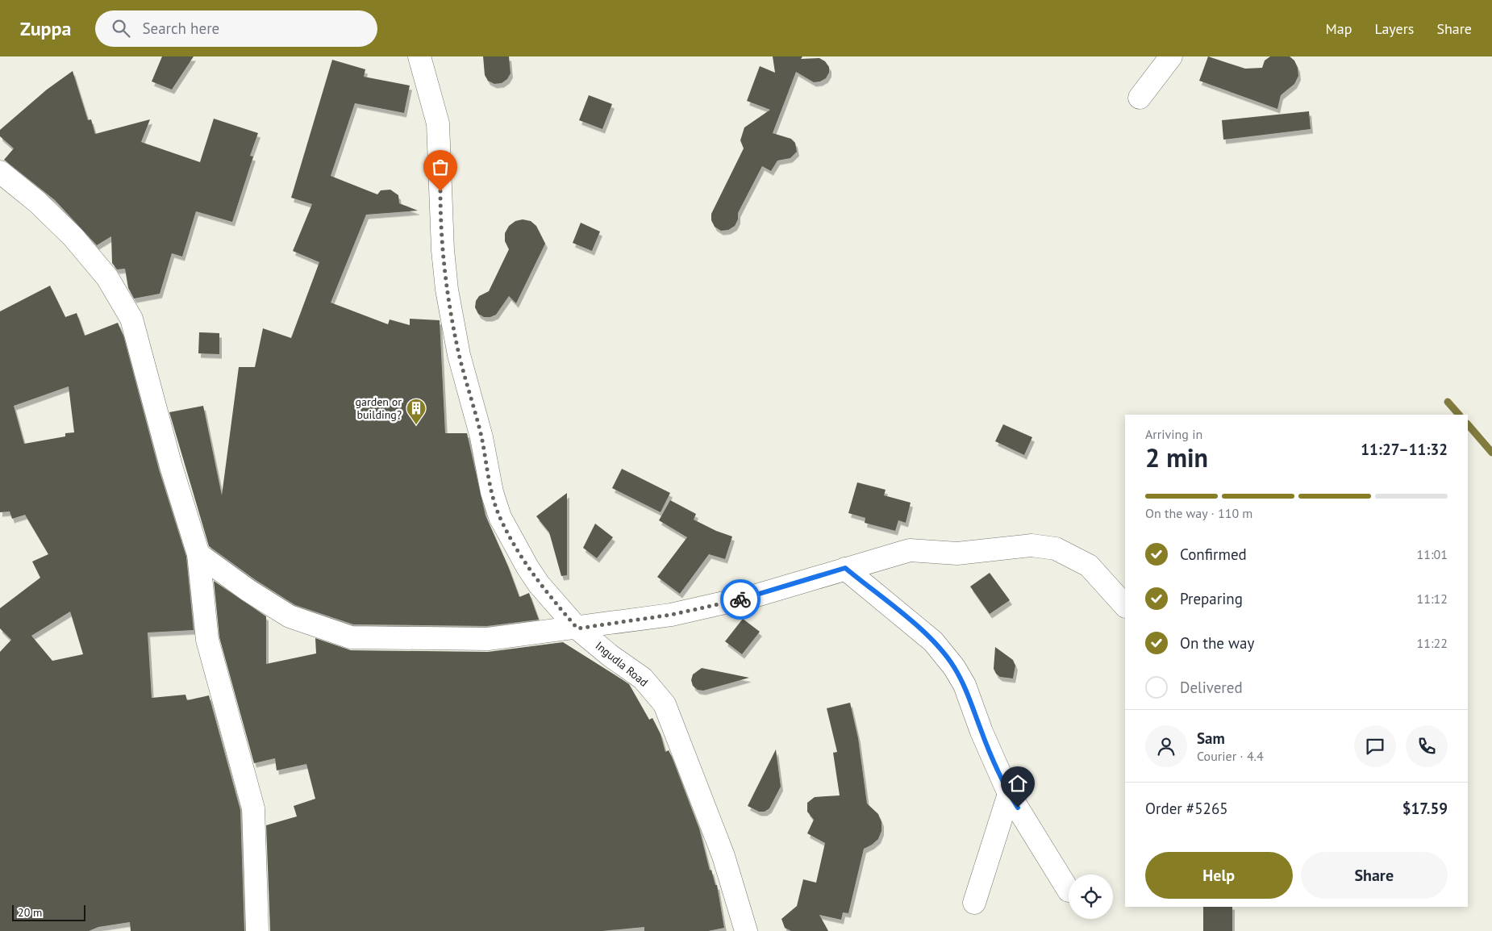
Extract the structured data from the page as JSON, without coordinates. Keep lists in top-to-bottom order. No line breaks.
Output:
{"streets":{"street":["Ingudla Road"]},"places":{"building":["garden or building?"]},"scale_bar":"20 m","page":{"header":"Zuppa","search":"Search here","nav":["Map","Layers","Share"],"heading":["2 min","Arriving in","11:27–11:32"],"panel":["Sam","Courier · 4.4","Order #5265","$17.59"],"bar":"On the way · 110 m","list":[["Confirmed","11:01"],["Preparing","11:12"],["On the way","11:22"],"Delivered"],"buttons":["Help","Share"],"scale":"20 m"}}
